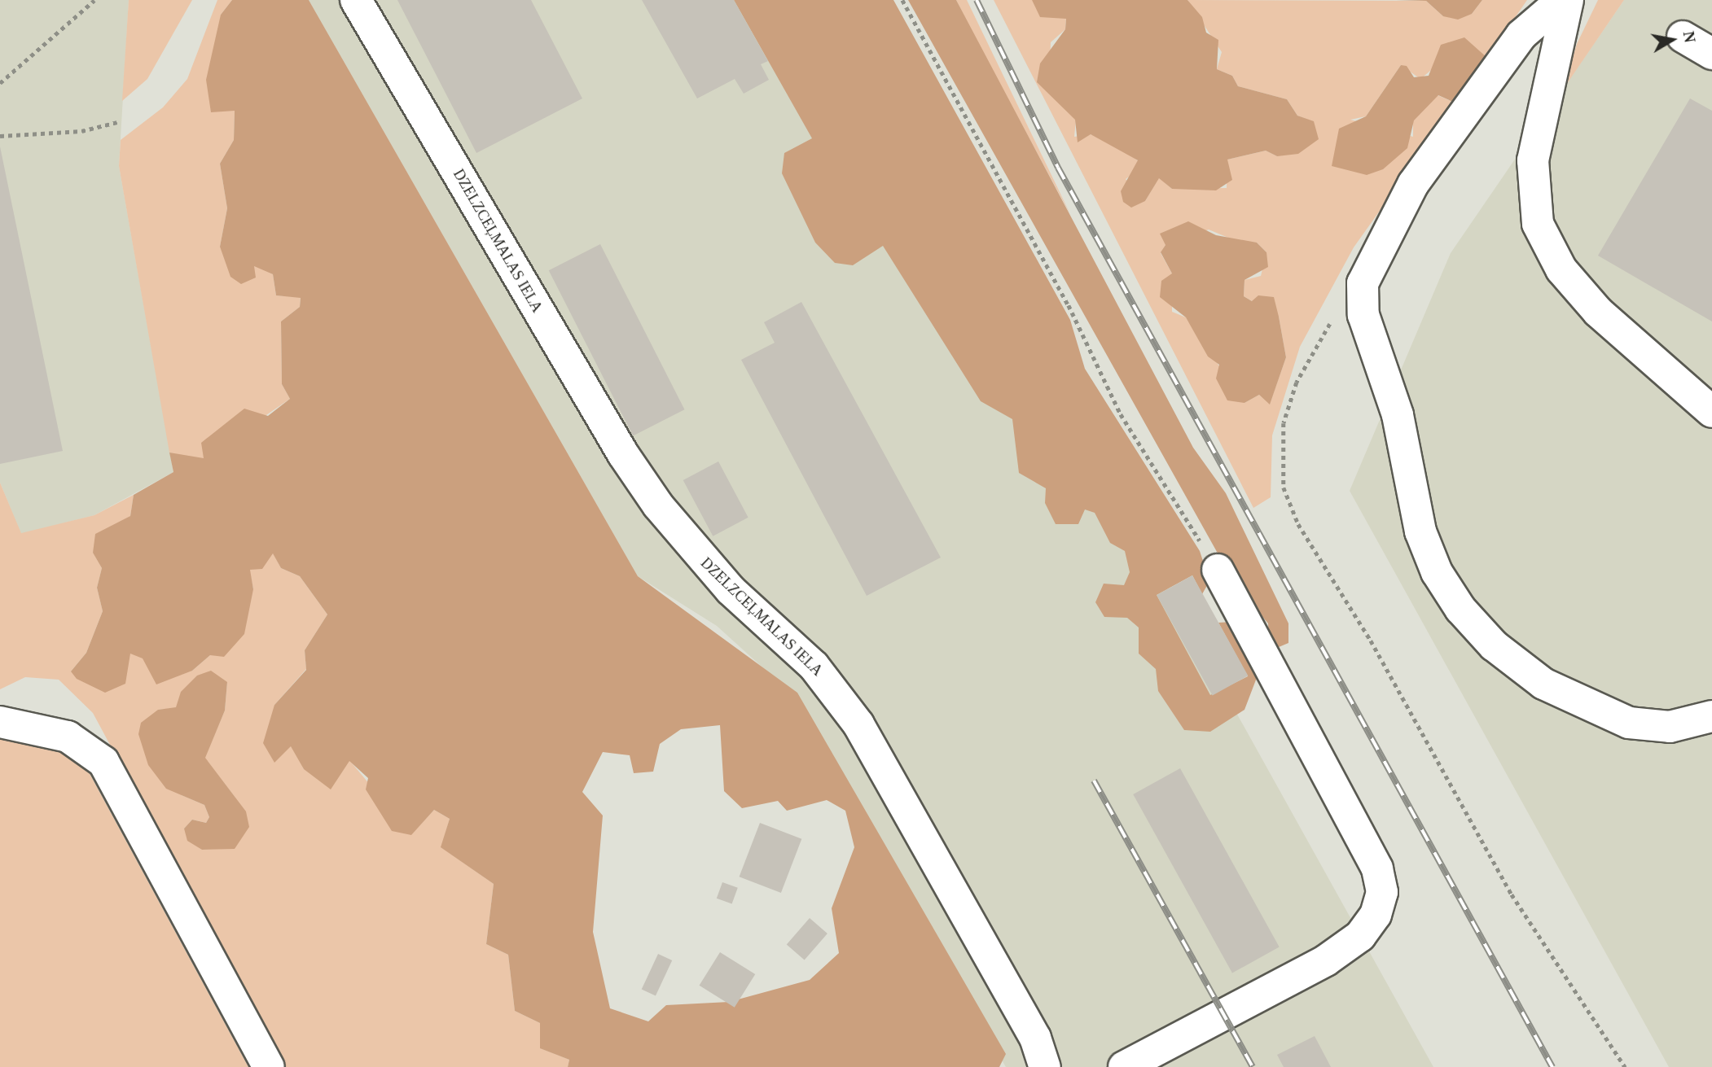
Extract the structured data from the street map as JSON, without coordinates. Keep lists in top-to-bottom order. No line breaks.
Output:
{"streets":{"street":["DZELZCEĻMALAS IELA"]},"north":"right"}
